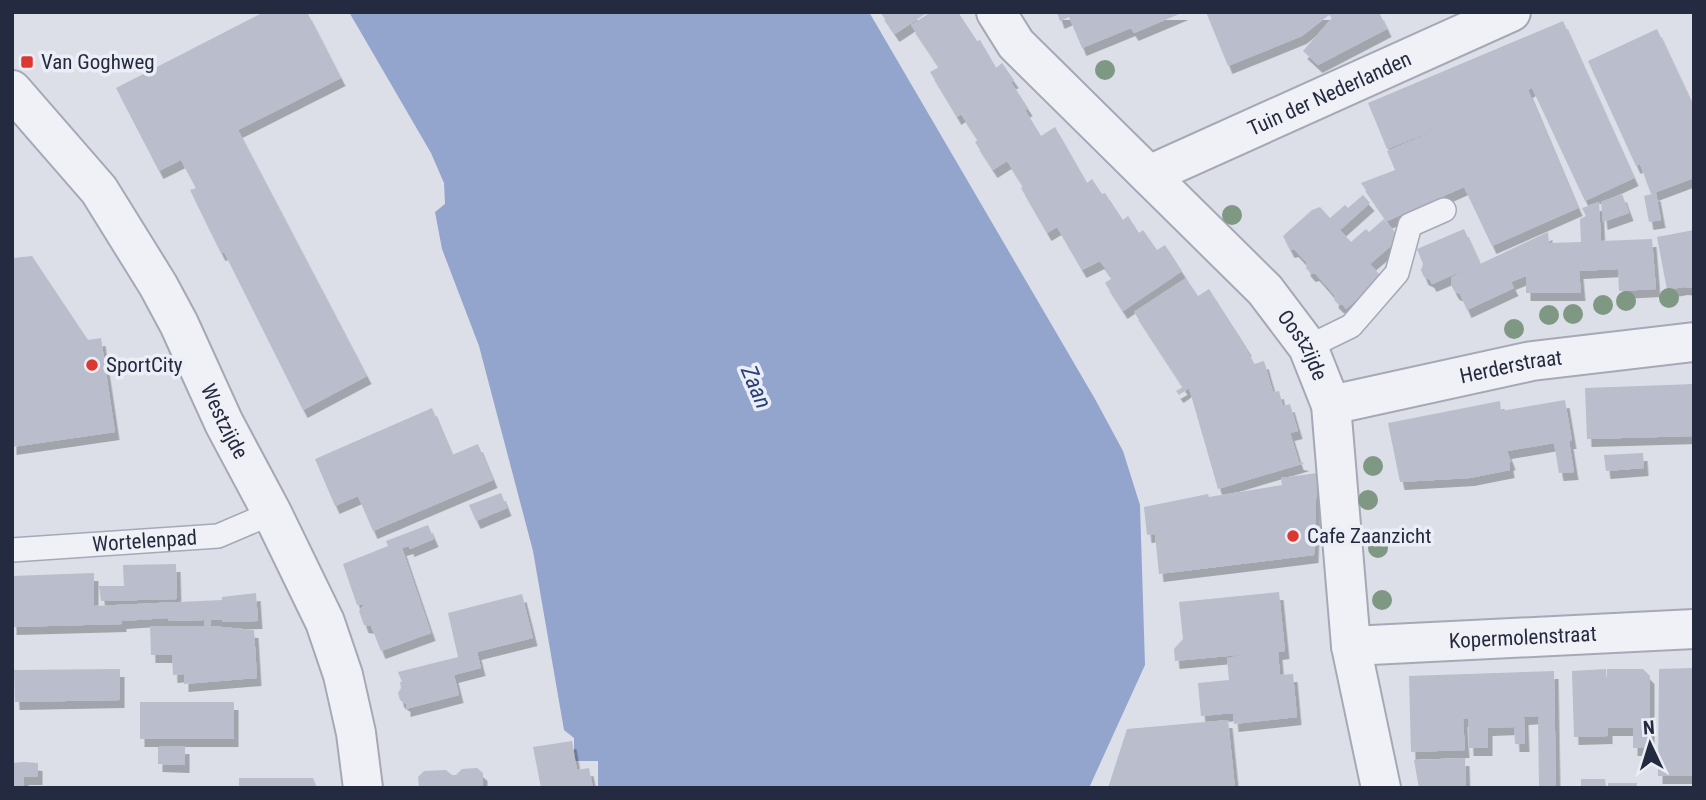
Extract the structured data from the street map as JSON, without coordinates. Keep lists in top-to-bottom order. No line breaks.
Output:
{"streets":{"street":["Tuin der Nederlanden","Oostzijde","Herderstraat","Westzijde","Kopermolenstraat"],"lane":["Wortelenpad"]},"crossings":[["Tuin der Nederlanden","Oostzijde"],["Oostzijde","Herderstraat"],["Oostzijde","Kopermolenstraat"],["Westzijde","Wortelenpad"]],"water":["Zaan"],"places":{"transit":["Van Goghweg"],"other":["SportCity","Cafe Zaanzicht"]},"north":"top"}
